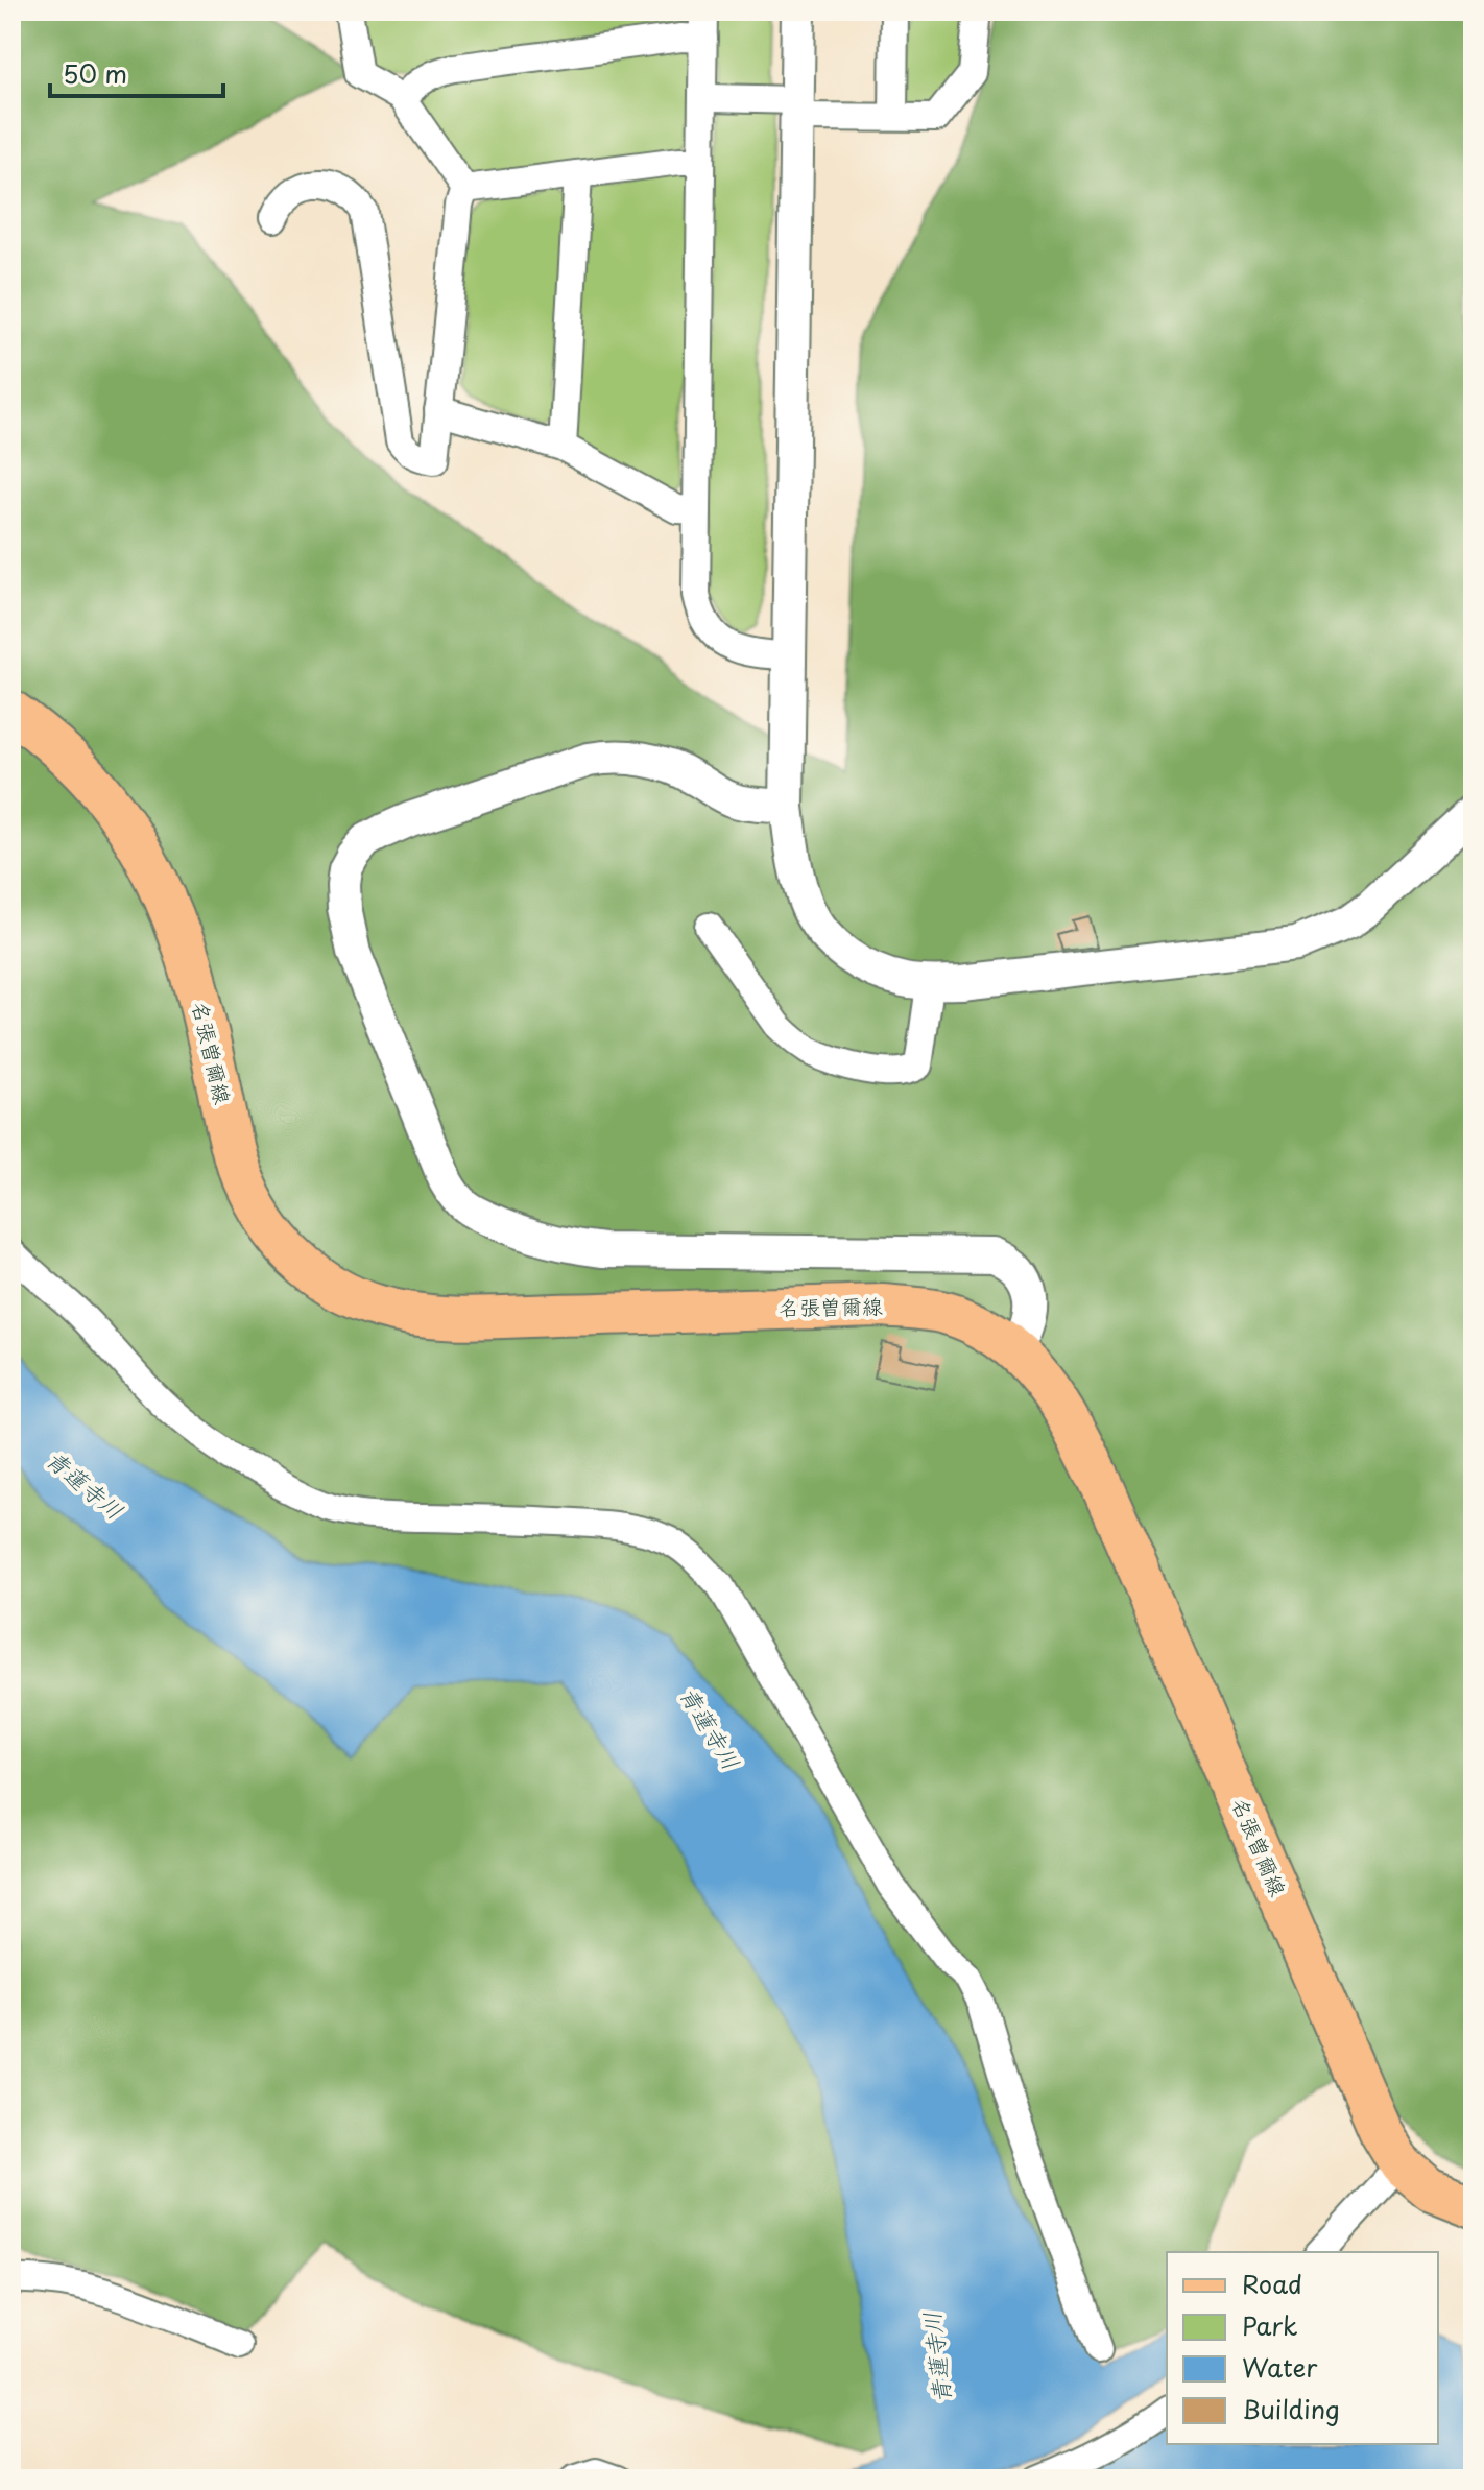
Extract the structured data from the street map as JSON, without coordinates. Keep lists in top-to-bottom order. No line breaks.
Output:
{"streets":{"main road":["名張曽爾線"]},"water":["青蓮寺川"],"legend":["Road","Park","Water","Building"],"scale_bar":"50 m"}
